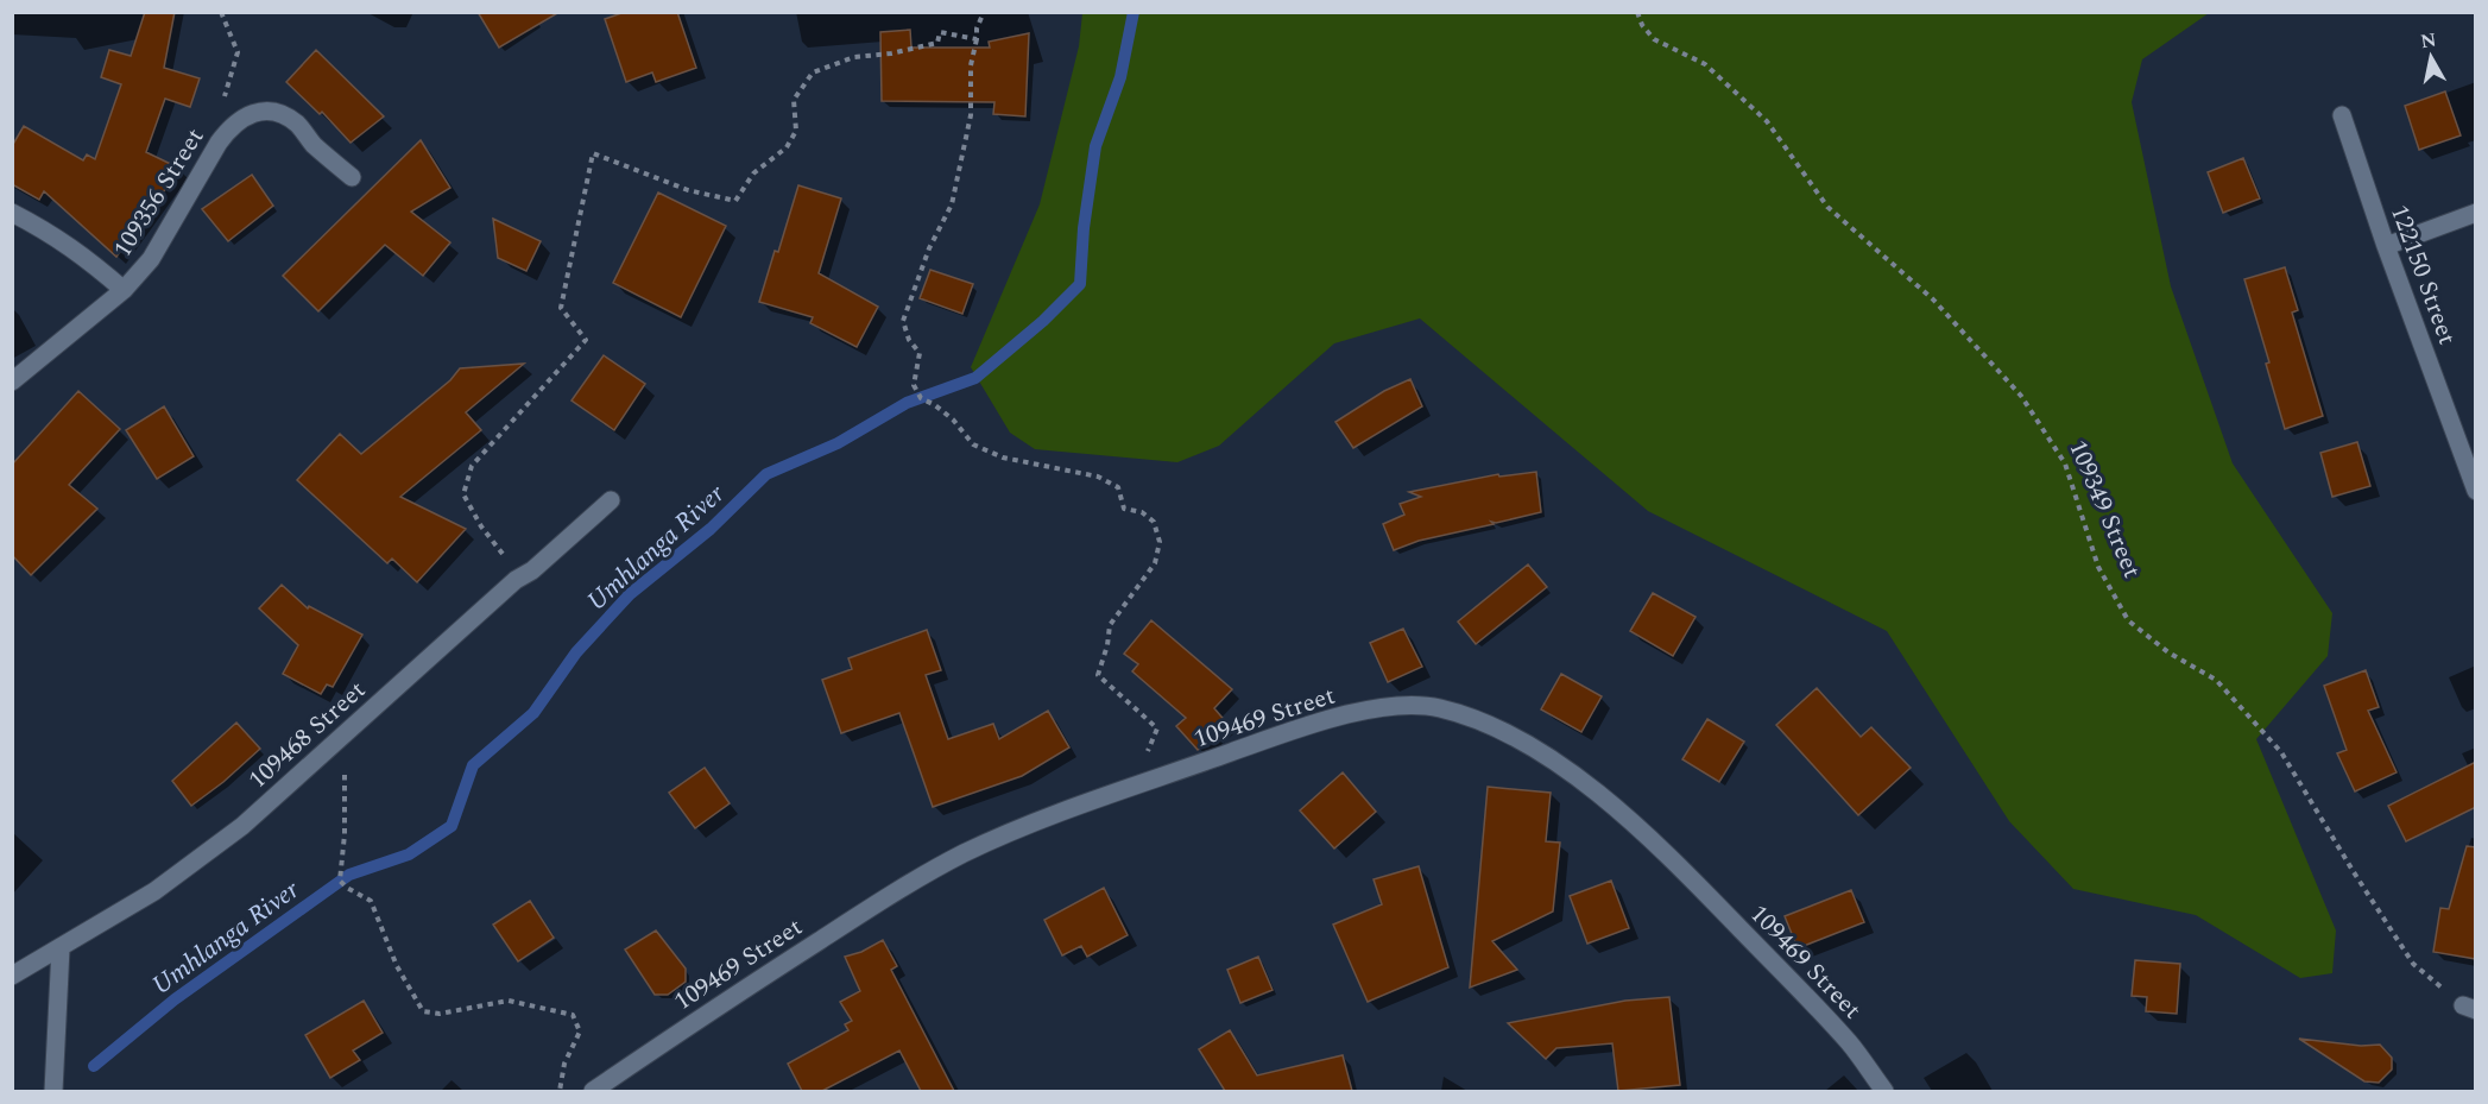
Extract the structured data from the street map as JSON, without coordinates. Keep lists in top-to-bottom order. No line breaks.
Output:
{"streets":{"street":["109356 Street","122150 Street","109469 Street","109468 Street"],"path":["109349 Street"]},"water":["Umhlanga River"],"north":"top"}
